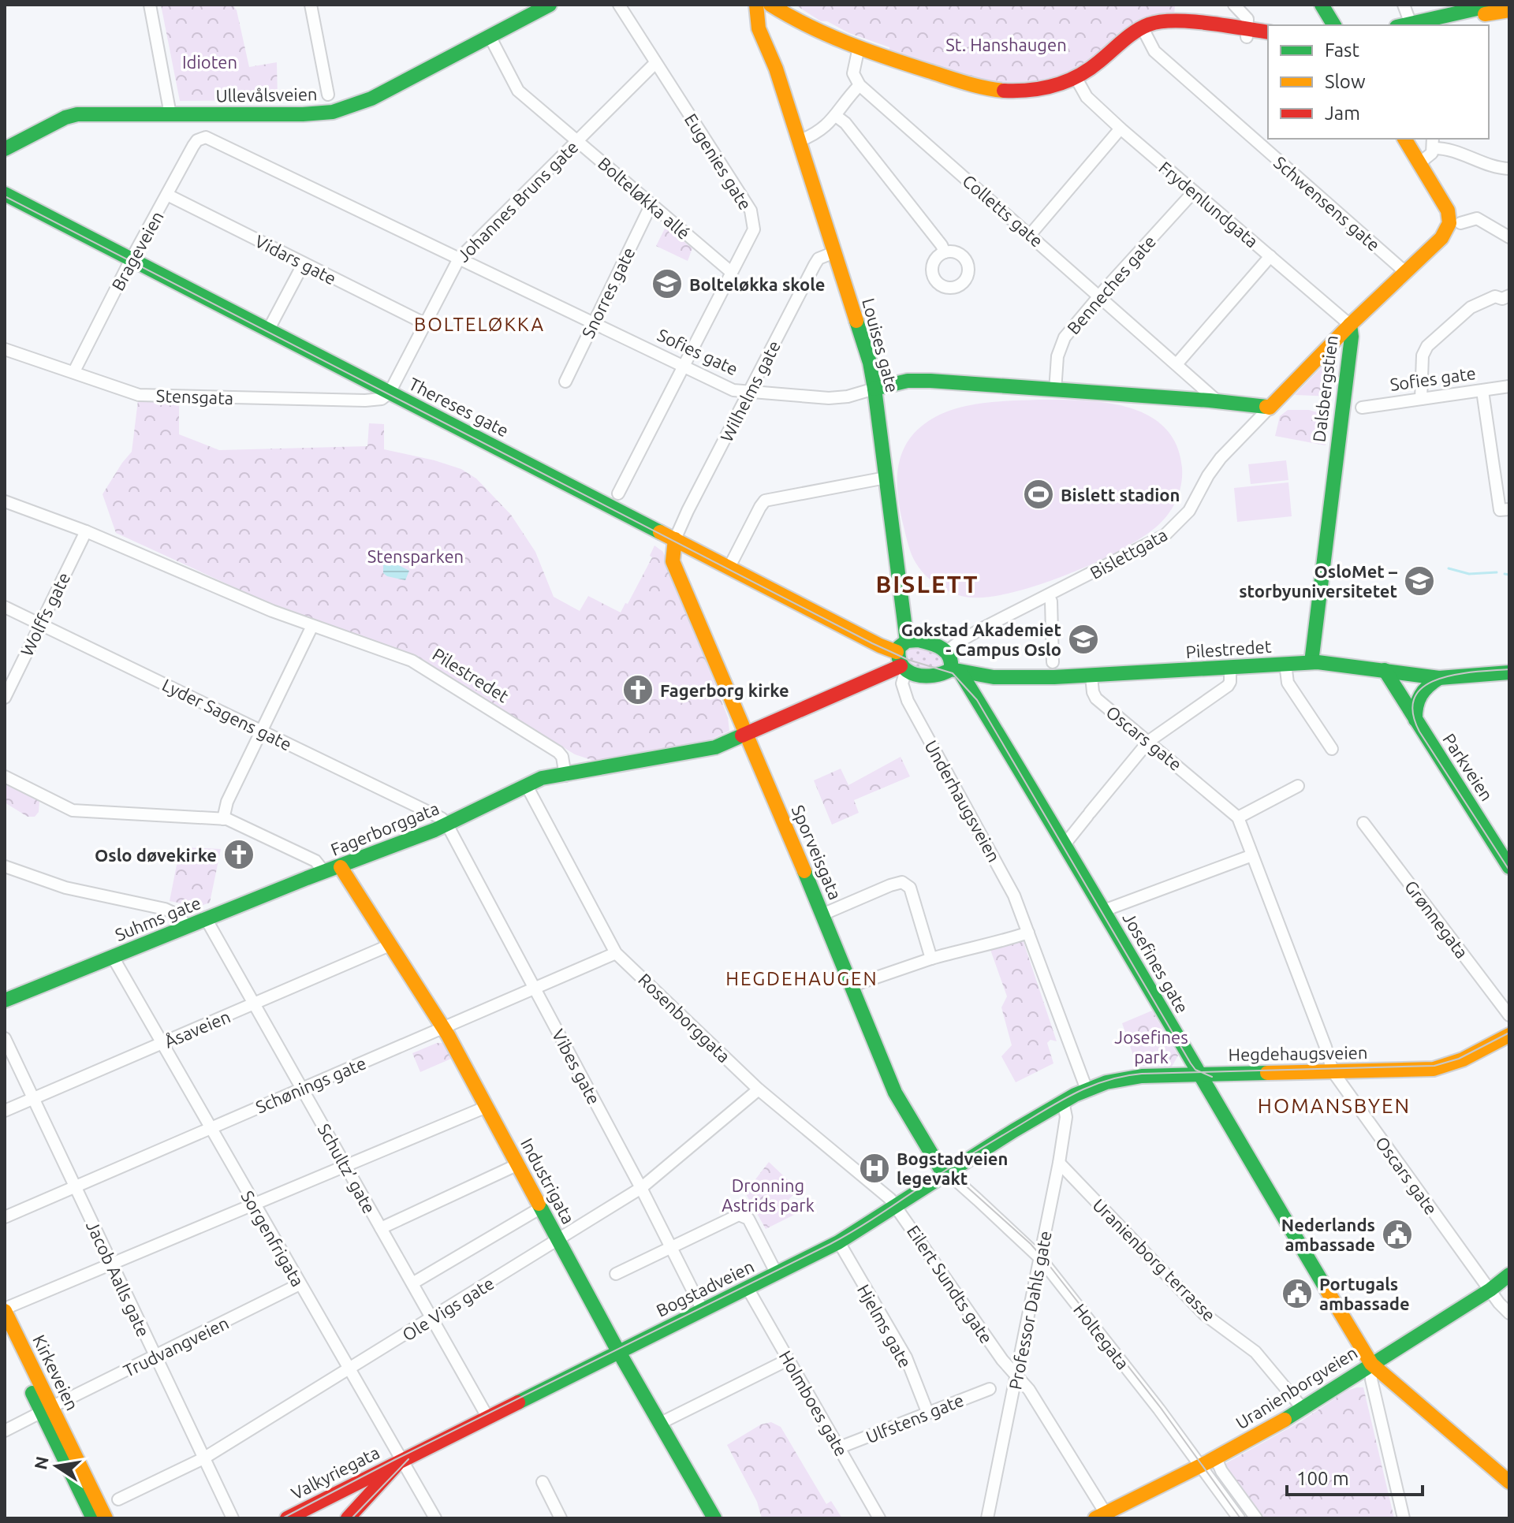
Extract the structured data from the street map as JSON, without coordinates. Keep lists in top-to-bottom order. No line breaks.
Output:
{"streets":{"street":["Ullevålsveien","Eugenies gate","Bolteløkka allé","Johannes Bruns gate","Schwensens gate","Frydenlundgata","Colletts gate","Brageveien","Vidars gate","Benneches gate","Snorres gate","Louises gate","Sofies gate","Dalsbergstien","Wilhelms gate","Stensgata","Thereses gate","Bislettgata","Wolffs gate","Pilestredet","Lyder Sagens gate","Oscars gate","Parkveien","Underhaugsveien","Fagerborggata","Sporveisgata","Suhms gate","Grønnegata","Josefines gate","Rosenborggata","Åsaveien","Hegdehaugsveien","Vibes gate","Schønings gate","Schultz’ gate","Industrigata","Sorgenfrigata","Uranienborg terrasse","Jacob Aalls gate","Eilert Sundts gate","Bogstadveien","Ole Vigs gate","Professor Dahls gate","Hjelms gate","Holtegata","Trudvangveien","Kirkeveien","Uranienborgveien","Holmboes gate","Ulfstens gate","Valkyriegata"]},"crossings":[["Ullevålsveien","Bolteløkka allé"],["Eugenies gate","Bolteløkka allé"],["Eugenies gate","Johannes Bruns gate"],["Eugenies gate","Sofies gate"],["Bolteløkka allé","Johannes Bruns gate"],["Bolteløkka allé","Snorres gate"],["Johannes Bruns gate","Vidars gate"],["Johannes Bruns gate","Sofies gate"],["Johannes Bruns gate","Stensgata"],["Johannes Bruns gate","Thereses gate"],["Schwensens gate","Dalsbergstien"],["Frydenlundgata","Benneches gate"],["Frydenlundgata","Dalsbergstien"],["Colletts gate","Benneches gate"],["Colletts gate","Sofies gate"],["Brageveien","Vidars gate"],["Brageveien","Sofies gate"],["Brageveien","Stensgata"],["Brageveien","Thereses gate"],["Benneches gate","Sofies gate"],["Snorres gate","Sofies gate"],["Louises gate","Sofies gate"],["Louises gate","Wilhelms gate"],["Louises gate","Thereses gate"],["Louises gate","Pilestredet"],["Louises gate","Underhaugsveien"],["Sofies gate","Wilhelms gate"],["Sofies gate","Bislettgata"],["Dalsbergstien","Pilestredet"],["Wilhelms gate","Thereses gate"],["Wilhelms gate","Sporveisgata"],["Stensgata","Thereses gate"],["Thereses gate","Pilestredet"],["Thereses gate","Underhaugsveien"],["Thereses gate","Sporveisgata"],["Bislettgata","Josefines gate"],["Wolffs gate","Pilestredet"],["Wolffs gate","Lyder Sagens gate"],["Pilestredet","Oscars gate"],["Pilestredet","Parkveien"],["Pilestredet","Underhaugsveien"],["Pilestredet","Fagerborggata"],["Pilestredet","Josefines gate"],["Lyder Sagens gate","Fagerborggata"],["Lyder Sagens gate","Vibes gate"],["Oscars gate","Hegdehaugsveien"],["Oscars gate","Uranienborgveien"],["Underhaugsveien","Hegdehaugsveien"],["Underhaugsveien","Bogstadveien"],["Fagerborggata","Suhms gate"],["Fagerborggata","Rosenborggata"],["Fagerborggata","Vibes gate"],["Fagerborggata","Industrigata"],["Sporveisgata","Bogstadveien"],["Sporveisgata","Holtegata"],["Suhms gate","Schultz’ gate"],["Suhms gate","Sorgenfrigata"],["Josefines gate","Hegdehaugsveien"],["Josefines gate","Uranienborgveien"],["Rosenborggata","Schønings gate"],["Rosenborggata","Eilert Sundts gate"],["Rosenborggata","Bogstadveien"],["Rosenborggata","Ole Vigs gate"],["Åsaveien","Schultz’ gate"],["Åsaveien","Industrigata"],["Åsaveien","Sorgenfrigata"],["Åsaveien","Jacob Aalls gate"],["Hegdehaugsveien","Bogstadveien"],["Vibes gate","Schønings gate"],["Vibes gate","Bogstadveien"],["Vibes gate","Ole Vigs gate"],["Schønings gate","Schultz’ gate"],["Schønings gate","Industrigata"],["Schønings gate","Sorgenfrigata"],["Schønings gate","Jacob Aalls gate"],["Schultz’ gate","Bogstadveien"],["Schultz’ gate","Ole Vigs gate"],["Industrigata","Bogstadveien"],["Industrigata","Ole Vigs gate"],["Sorgenfrigata","Bogstadveien"],["Sorgenfrigata","Ole Vigs gate"],["Sorgenfrigata","Trudvangveien"],["Sorgenfrigata","Valkyriegata"],["Uranienborg terrasse","Professor Dahls gate"],["Uranienborg terrasse","Uranienborgveien"],["Jacob Aalls gate","Ole Vigs gate"],["Jacob Aalls gate","Trudvangveien"],["Eilert Sundts gate","Bogstadveien"],["Eilert Sundts gate","Professor Dahls gate"],["Eilert Sundts gate","Uranienborgveien"],["Bogstadveien","Professor Dahls gate"],["Bogstadveien","Hjelms gate"],["Bogstadveien","Holtegata"],["Bogstadveien","Holmboes gate"],["Bogstadveien","Valkyriegata"],["Professor Dahls gate","Holtegata"],["Hjelms gate","Ulfstens gate"],["Holtegata","Uranienborgveien"],["Trudvangveien","Kirkeveien"],["Holmboes gate","Ulfstens gate"]],"districts":["BOLTELØKKA","BISLETT","HEGDEHAUGEN","HOMANSBYEN"],"parks":["St. Hanshaugen","Idioten","Stensparken","Josefines park","Dronning Astrids park"],"places":{"school or university":["Bolteløkka skole","OsloMet – storbyuniversitetet","Gokstad Akademiet - Campus Oslo"],"sports":["Bislett stadion"],"church":["Fagerborg kirke","Oslo døvekirke"],"hospital":["Bogstadveien legevakt"],"public building":["Nederlands ambassade","Portugals ambassade"]},"legend":["Fast","Slow","Jam"],"scale_bar":"100 m","north":"left"}
